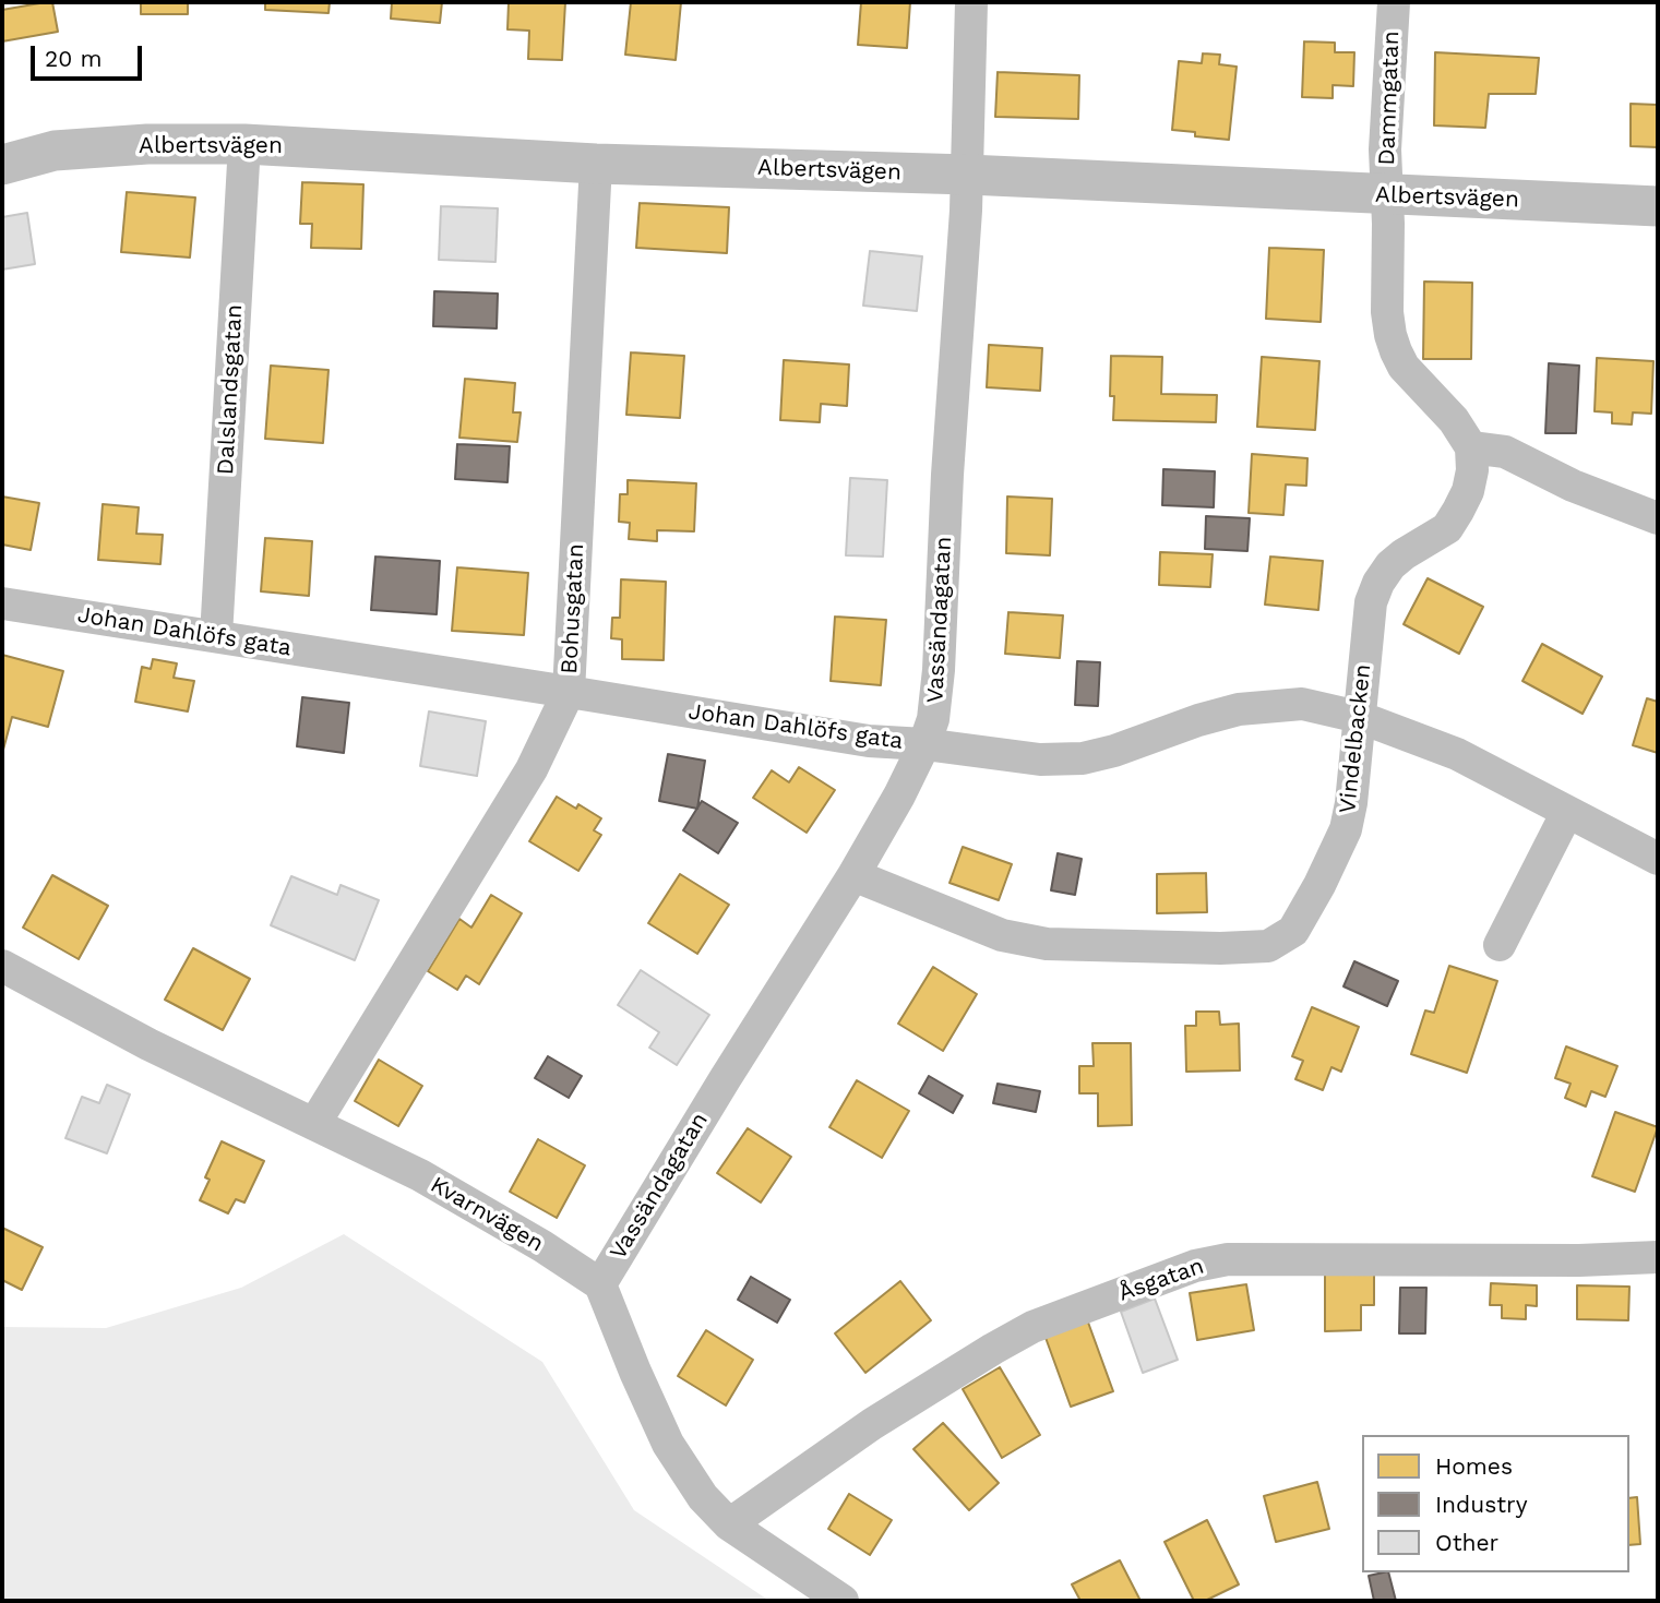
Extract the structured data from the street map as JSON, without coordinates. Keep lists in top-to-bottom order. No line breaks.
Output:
{"streets":{"street":["Dammgatan","Albertsvägen","Dalslandsgatan","Bohusgatan","Vassändagatan","Johan Dahlöfs gata","Vindelbacken","Kvarnvägen","Åsgatan"]},"crossings":[["Dammgatan","Albertsvägen"],["Albertsvägen","Dalslandsgatan"],["Albertsvägen","Bohusgatan"],["Albertsvägen","Vassändagatan"],["Dalslandsgatan","Johan Dahlöfs gata"],["Bohusgatan","Johan Dahlöfs gata"],["Bohusgatan","Kvarnvägen"],["Vassändagatan","Johan Dahlöfs gata"],["Vassändagatan","Vindelbacken"],["Vassändagatan","Kvarnvägen"],["Johan Dahlöfs gata","Vindelbacken"]],"legend":["Homes","Industry","Other"],"scale_bar":"20 m"}
